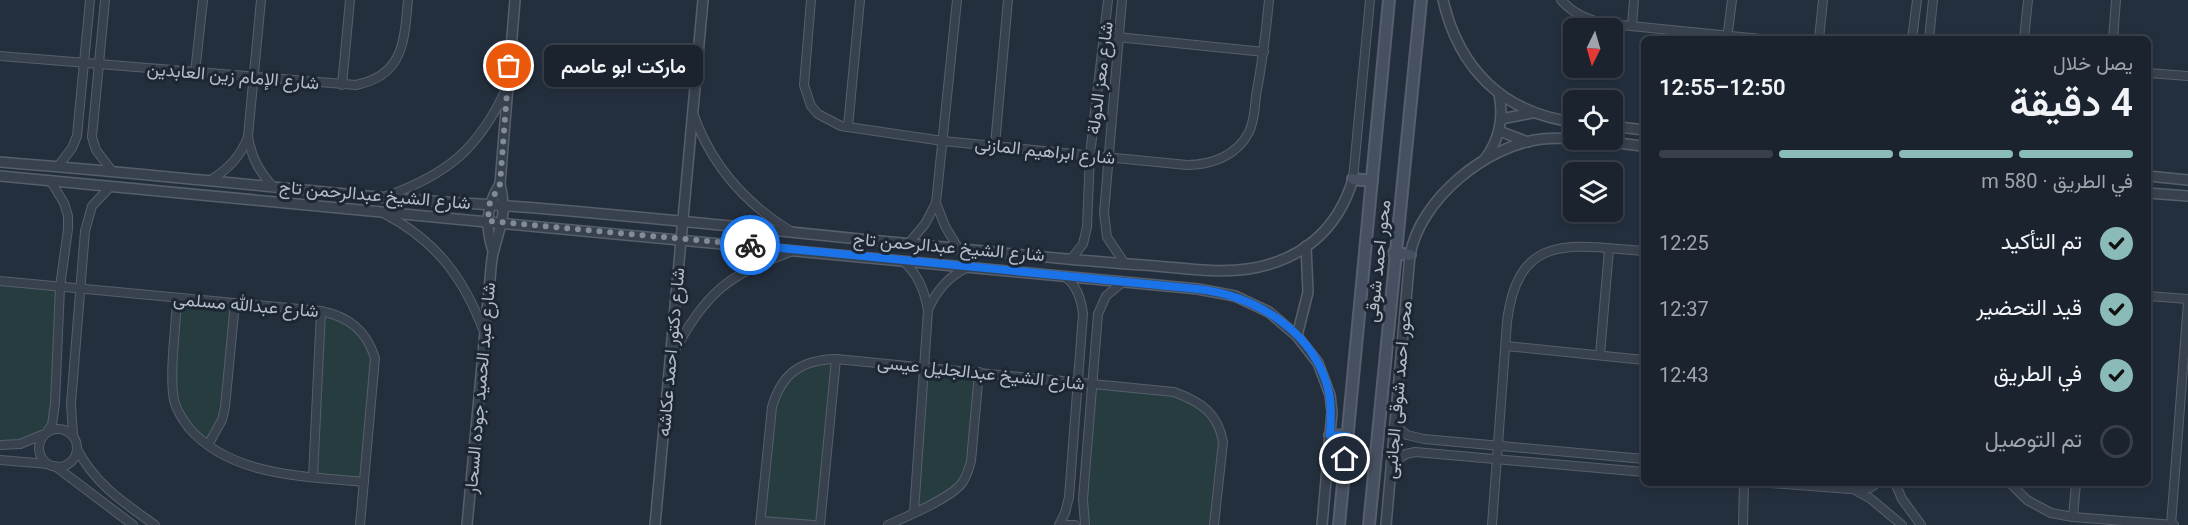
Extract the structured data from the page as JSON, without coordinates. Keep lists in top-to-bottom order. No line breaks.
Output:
{"streets":{"main road":["محور احمد شوقى"],"street":["شارع الإمام زين العابدين","شارع معز الدولة","شارع ابراهيم المازنى","شارع الشيخ عبدالرحمن تاج","شارع عبدالله مسلمى","شارع دكتور احمد عكاشه","شارع الشيخ عبدالجليل عيسى","شارع عبد الحميد جوده السحار","محور احمد شوقى الجانبى"]},"crossings":[["شارع معز الدولة","شارع ابراهيم المازنى"],["شارع معز الدولة","شارع الشيخ عبدالرحمن تاج"],["شارع الشيخ عبدالرحمن تاج","شارع دكتور احمد عكاشه"],["شارع الشيخ عبدالرحمن تاج","شارع عبد الحميد جوده السحار"]],"places":["ماركت ابو عاصم"],"north":"bottom","page":{"heading":["4 دقيقة","يصل خلال","12:50–12:55"],"bubble":"ماركت ابو عاصم","bar":"في الطريق · 580 m","list":[["تم التأكيد","12:25"],["قيد التحضير","12:37"],["في الطريق","12:43"],"تم التوصيل"]}}
